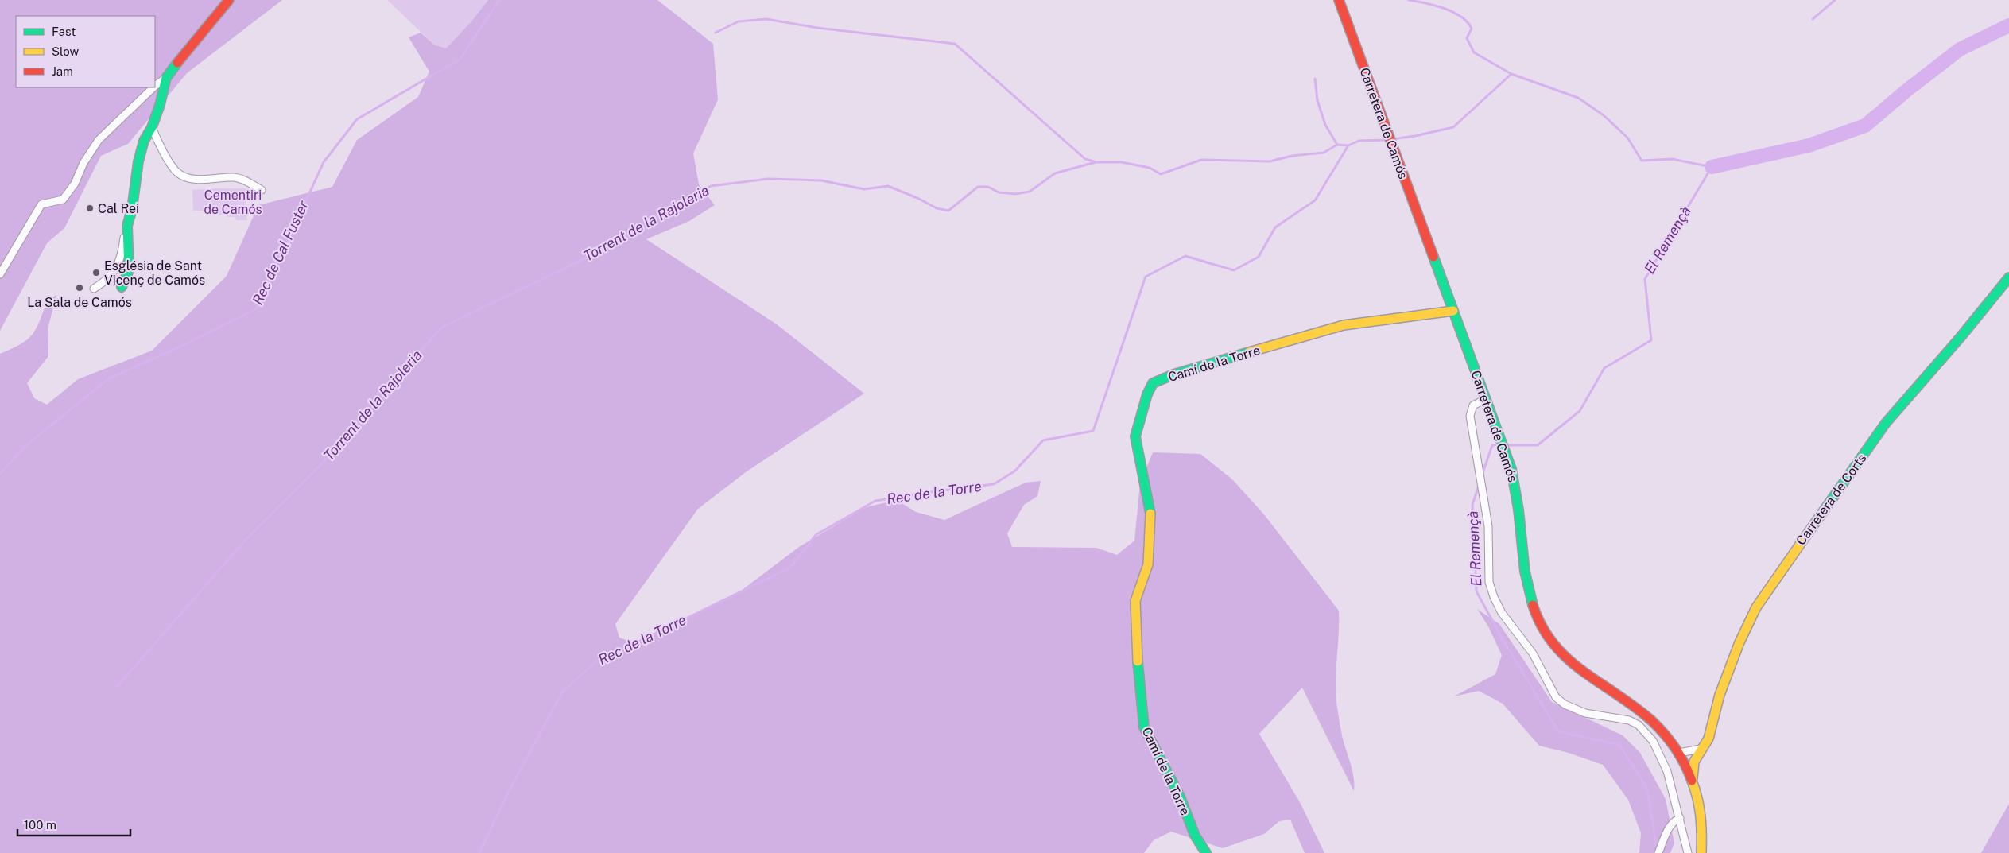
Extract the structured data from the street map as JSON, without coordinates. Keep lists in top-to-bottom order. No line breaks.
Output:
{"streets":{"street":["Carretera de Camós","Camí de la Torre","Carretera de Corts"]},"crossings":[["Carretera de Camós","Camí de la Torre"],["Carretera de Camós","Carretera de Corts"]],"water":["Torrent de la Rajoleria","El Remençà","Rec de Cal Fuster","Rec de la Torre"],"parks":["Cementiri de Camós"],"places":["Cal Rei","Església de Sant Vicenç de Camós","La Sala de Camós"],"legend":["Fast","Slow","Jam"],"scale_bar":"100 m"}
